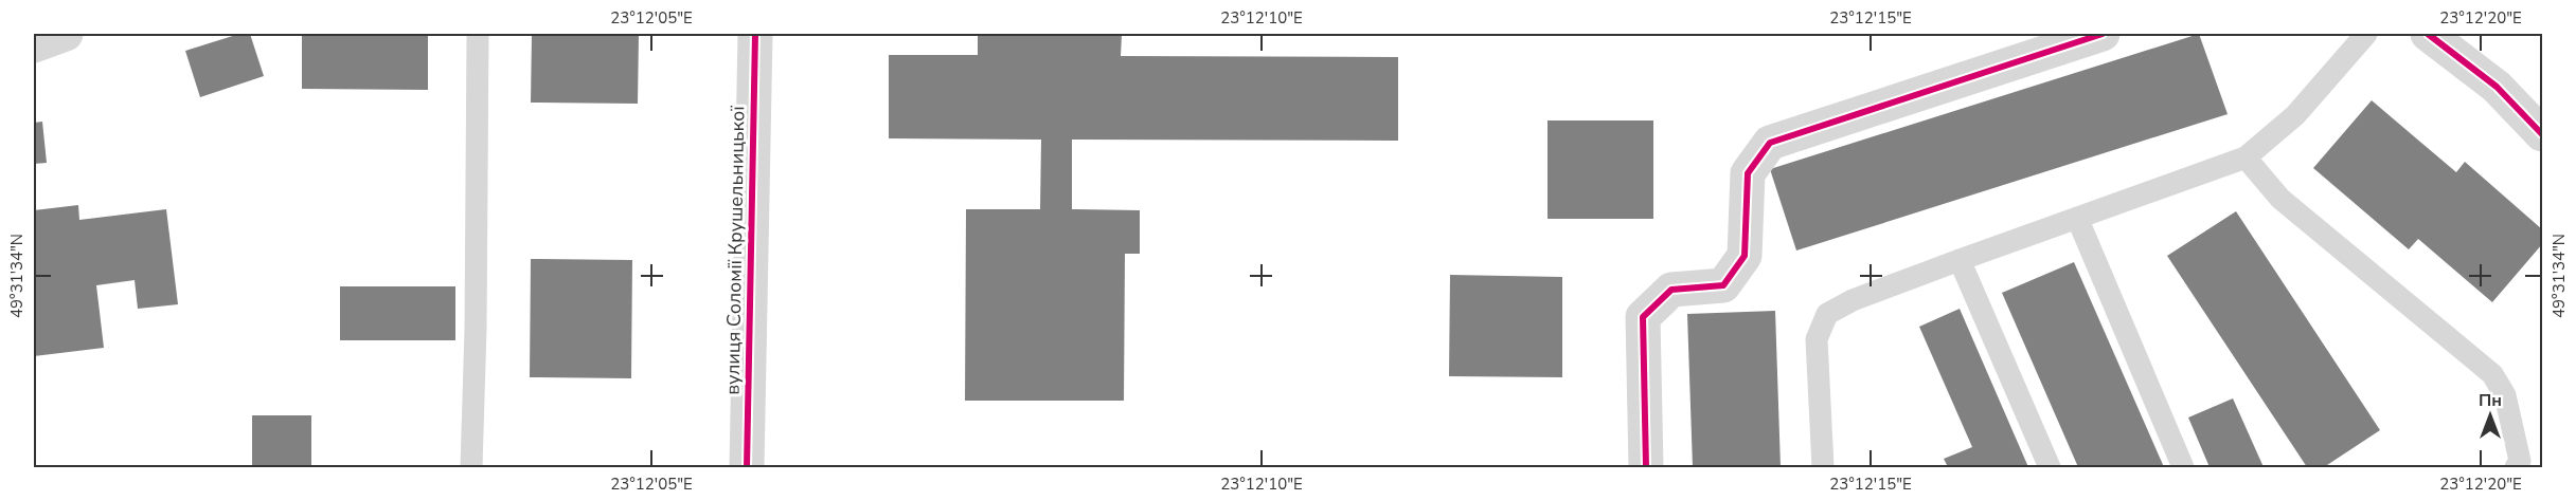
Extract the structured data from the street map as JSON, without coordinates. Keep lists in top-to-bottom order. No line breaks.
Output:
{"streets":{"street":["вулиця Соломії Крушельницької"]},"north":"top","coordinates":["23°12'05\"E","23°12'10\"E","23°12'15\"E","23°12'20\"E","49°31'34\"N"]}
